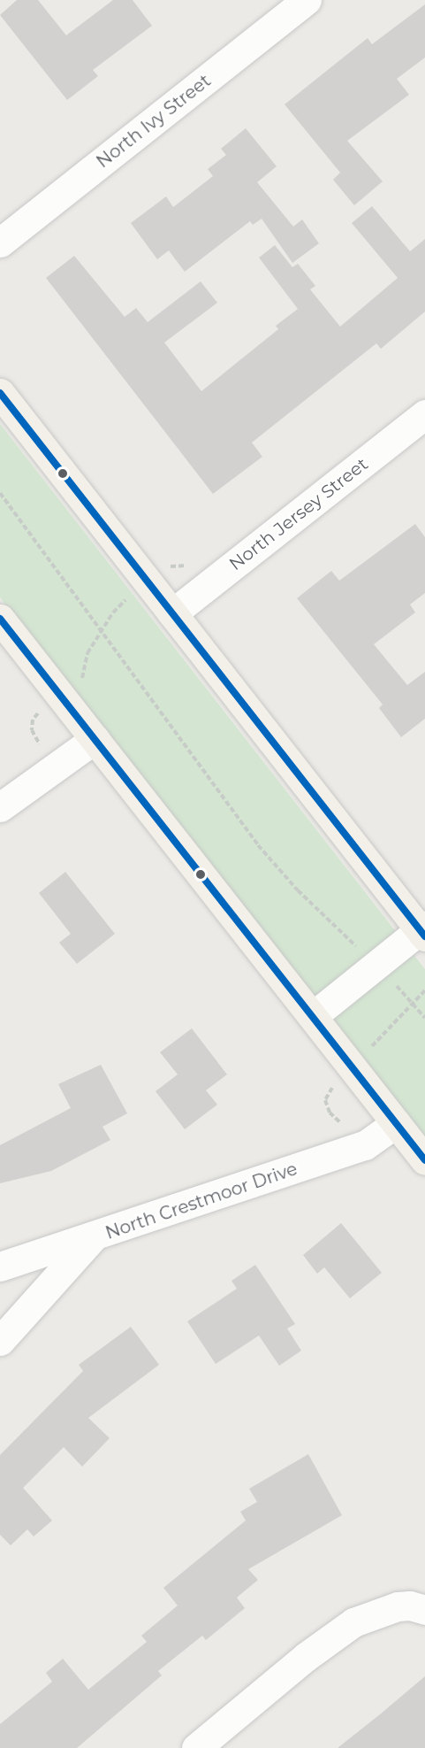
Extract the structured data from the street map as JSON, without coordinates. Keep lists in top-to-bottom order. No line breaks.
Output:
{"streets":{"street":["North Ivy Street","North Jersey Street","North Crestmoor Drive"]}}
